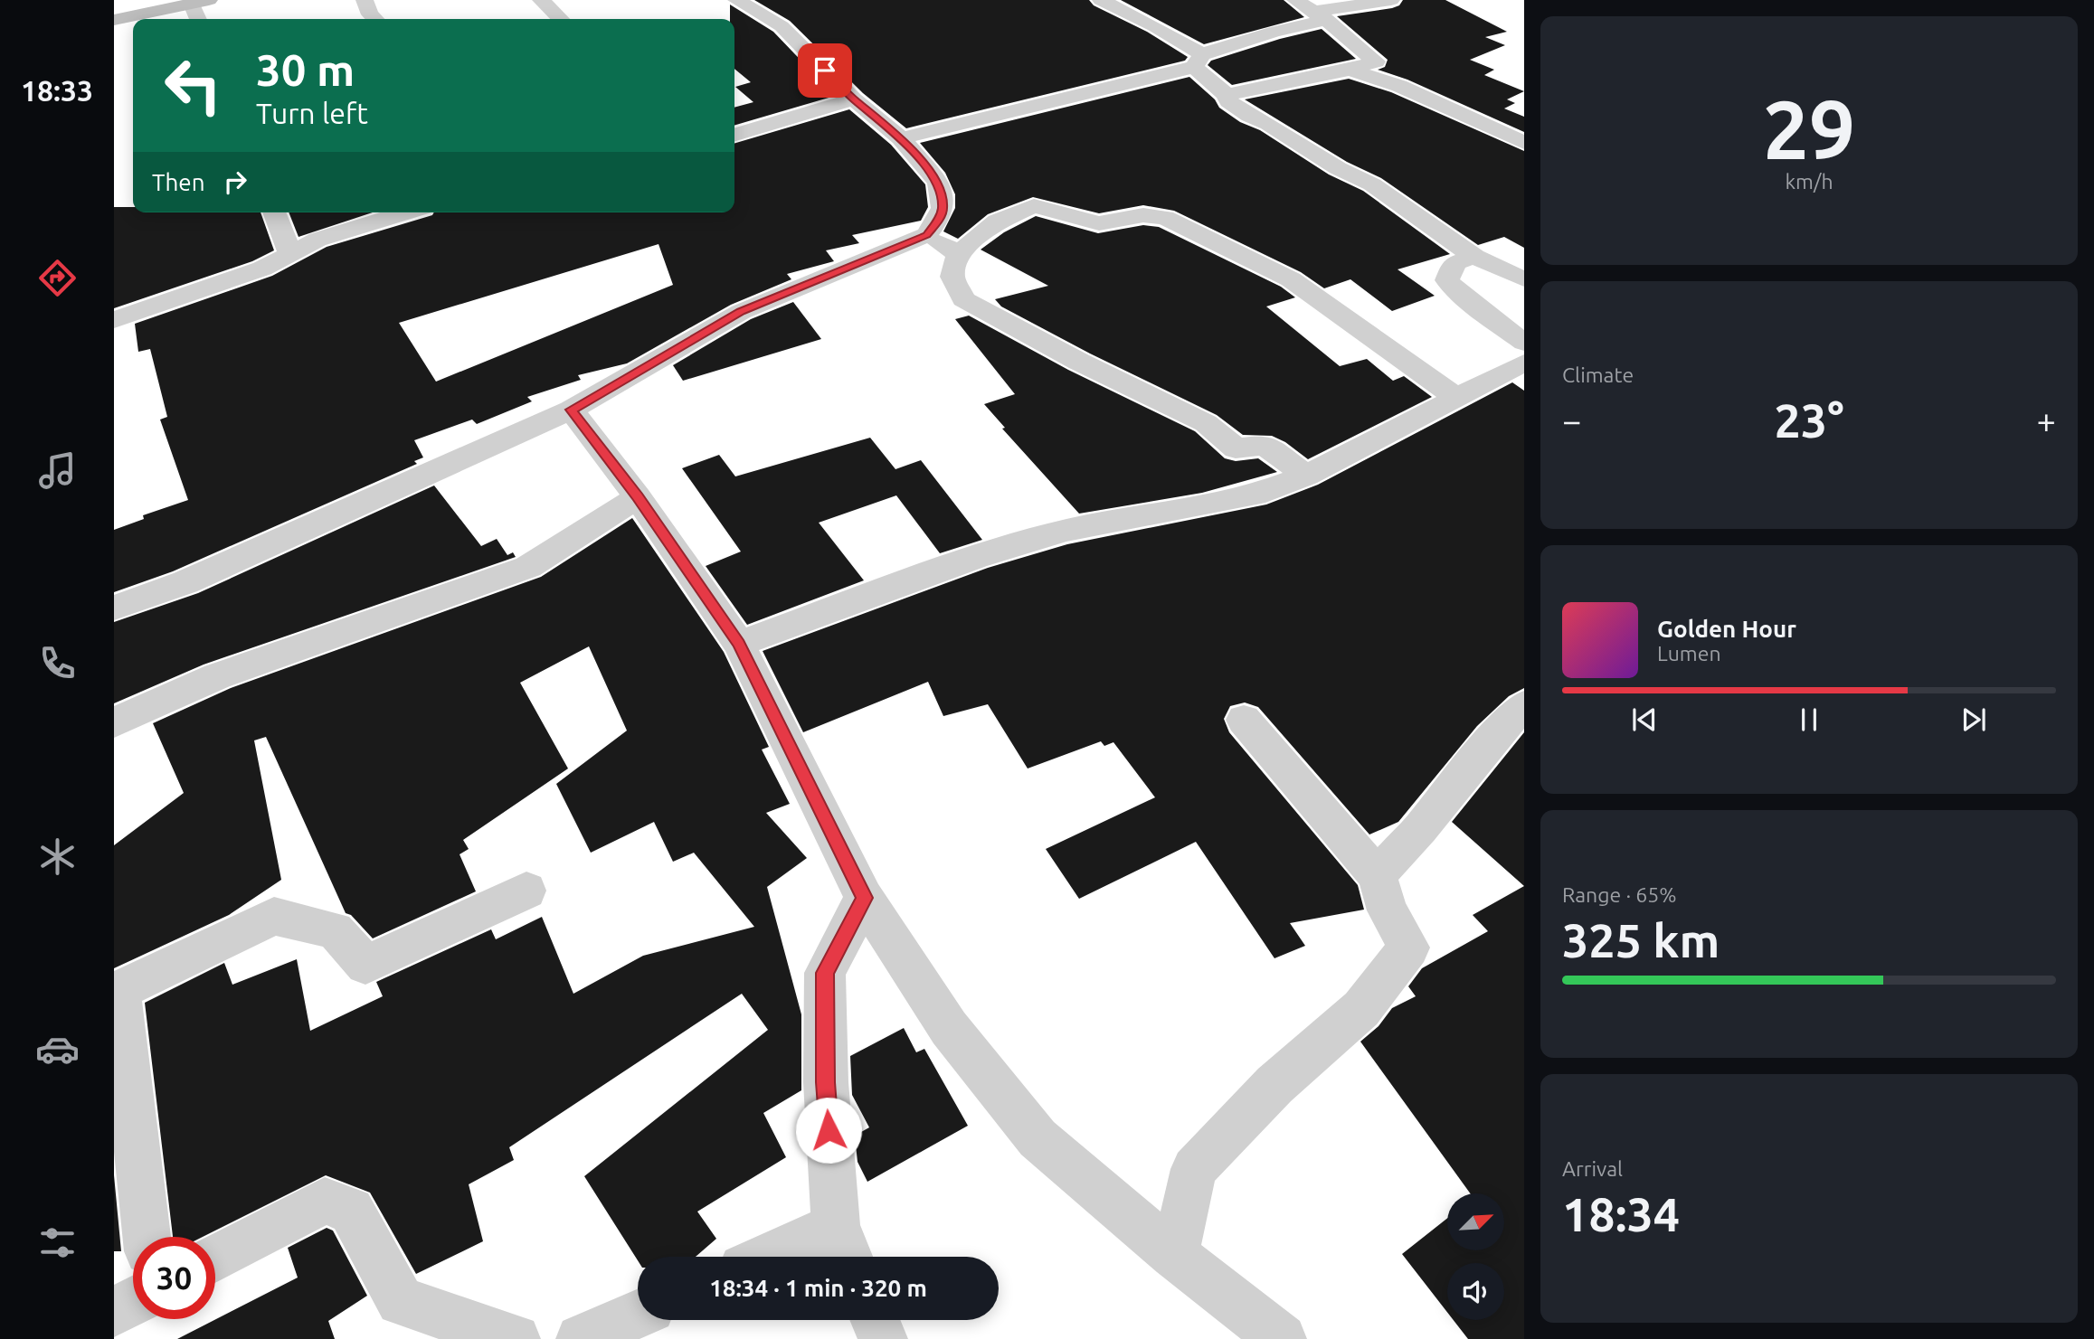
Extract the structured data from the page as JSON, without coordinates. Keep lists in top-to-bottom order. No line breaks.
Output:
{"north":"top right","page":{"tabs":"18:33","tile":[["29","km/h"],"Climate",["Range · 65%","325 km"],["Arrival","18:34"]],"turn":["30 m","Turn left"],"then":"Then","heat":["−","23°","+"],"song":["Golden Hour","Lumen"],"limit":"30","trip":"18:34 · 1 min · 320 m"}}
